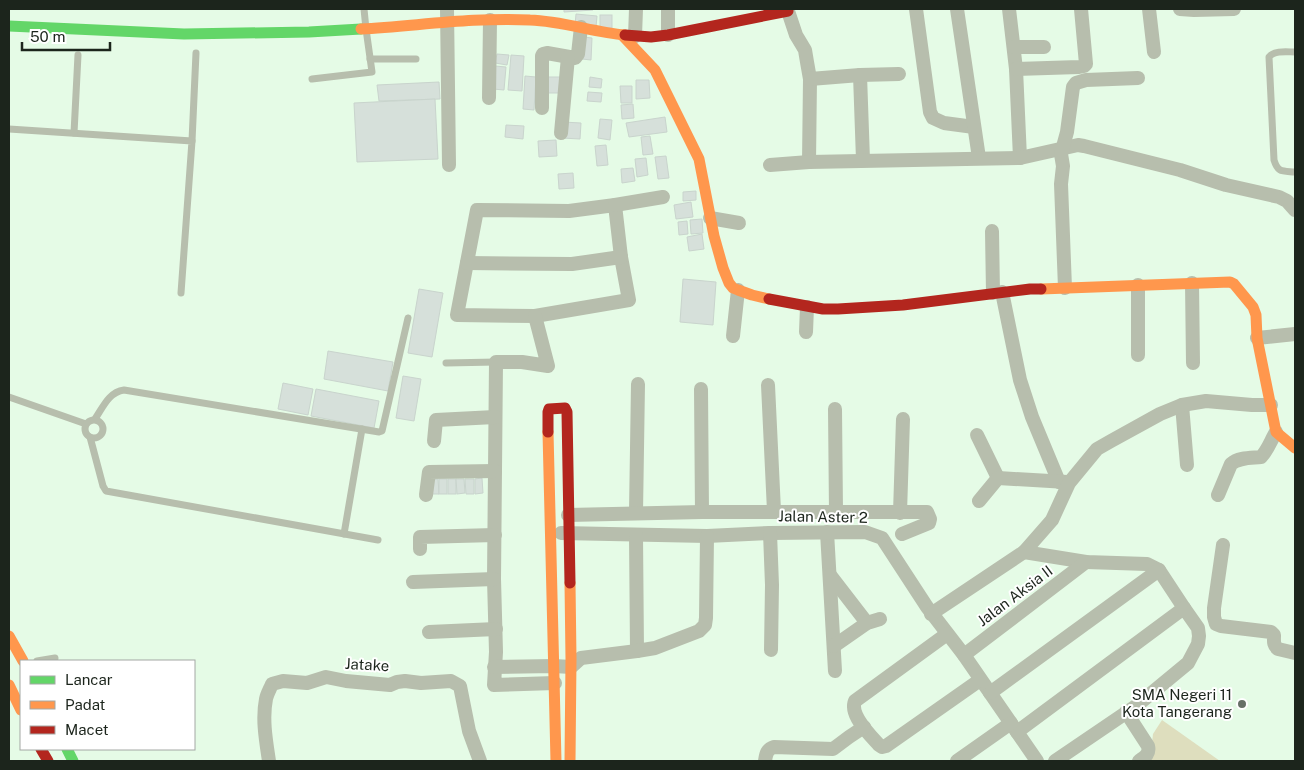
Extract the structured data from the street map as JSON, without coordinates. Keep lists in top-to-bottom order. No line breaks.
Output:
{"streets":{"street":["Jalan Aster 2","Jalan Aksia II","Jatake"]},"crossings":[["Jalan Aster 2","Jalan Aksia II"]],"places":["SMA Negeri 11 Kota Tangerang"],"legend":["Lancar","Padat","Macet"],"scale_bar":"50 m"}
